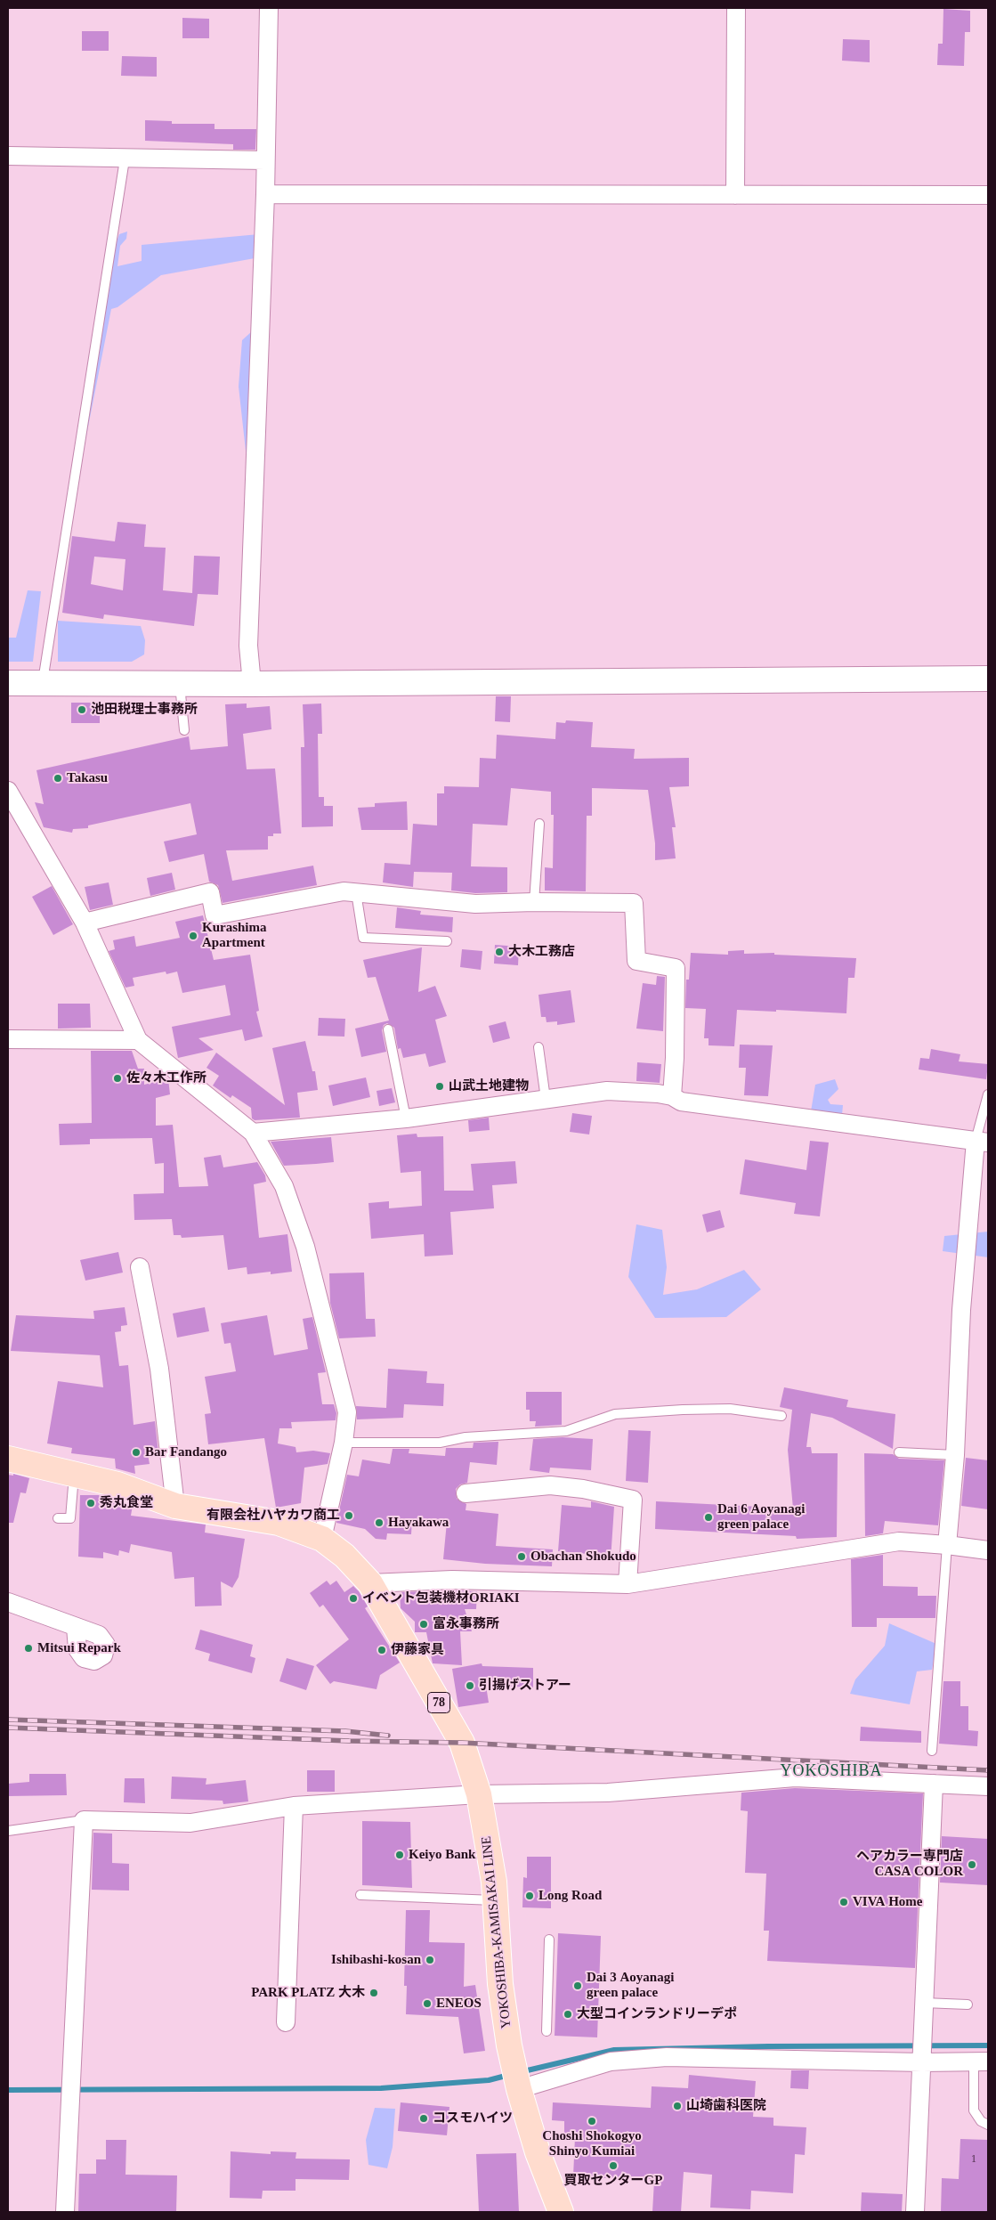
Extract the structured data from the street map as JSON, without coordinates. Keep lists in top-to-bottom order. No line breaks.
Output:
{"streets":{"main road":["78","YOKOSHIBA-KAMISAKAI LINE"]},"districts":["YOKOSHIBA"],"places":["池田税理士事務所","Takasu","Kurashima Apartment","大木工務店","佐々木工作所","山武土地建物","Bar Fandango","秀丸食堂","有限会社ハヤカワ商工","Dai 6 Aoyanagi green palace","Hayakawa","Obachan Shokudo","イベント包装機材ORIAKI","富永事務所","Mitsui Repark","伊藤家具","引揚げストアー","Keiyo Bank","ヘアカラー専門店 CASA COLOR","Long Road","VIVA Home","Ishibashi-kosan","Dai 3 Aoyanagi green palace","PARK PLATZ 大木","ENEOS","大型コインランドリーデポ","山埼歯科医院","コスモハイツ","Choshi Shokogyo Shinyo Kumiai","買取センターGP"],"house_numbers":["1"]}
